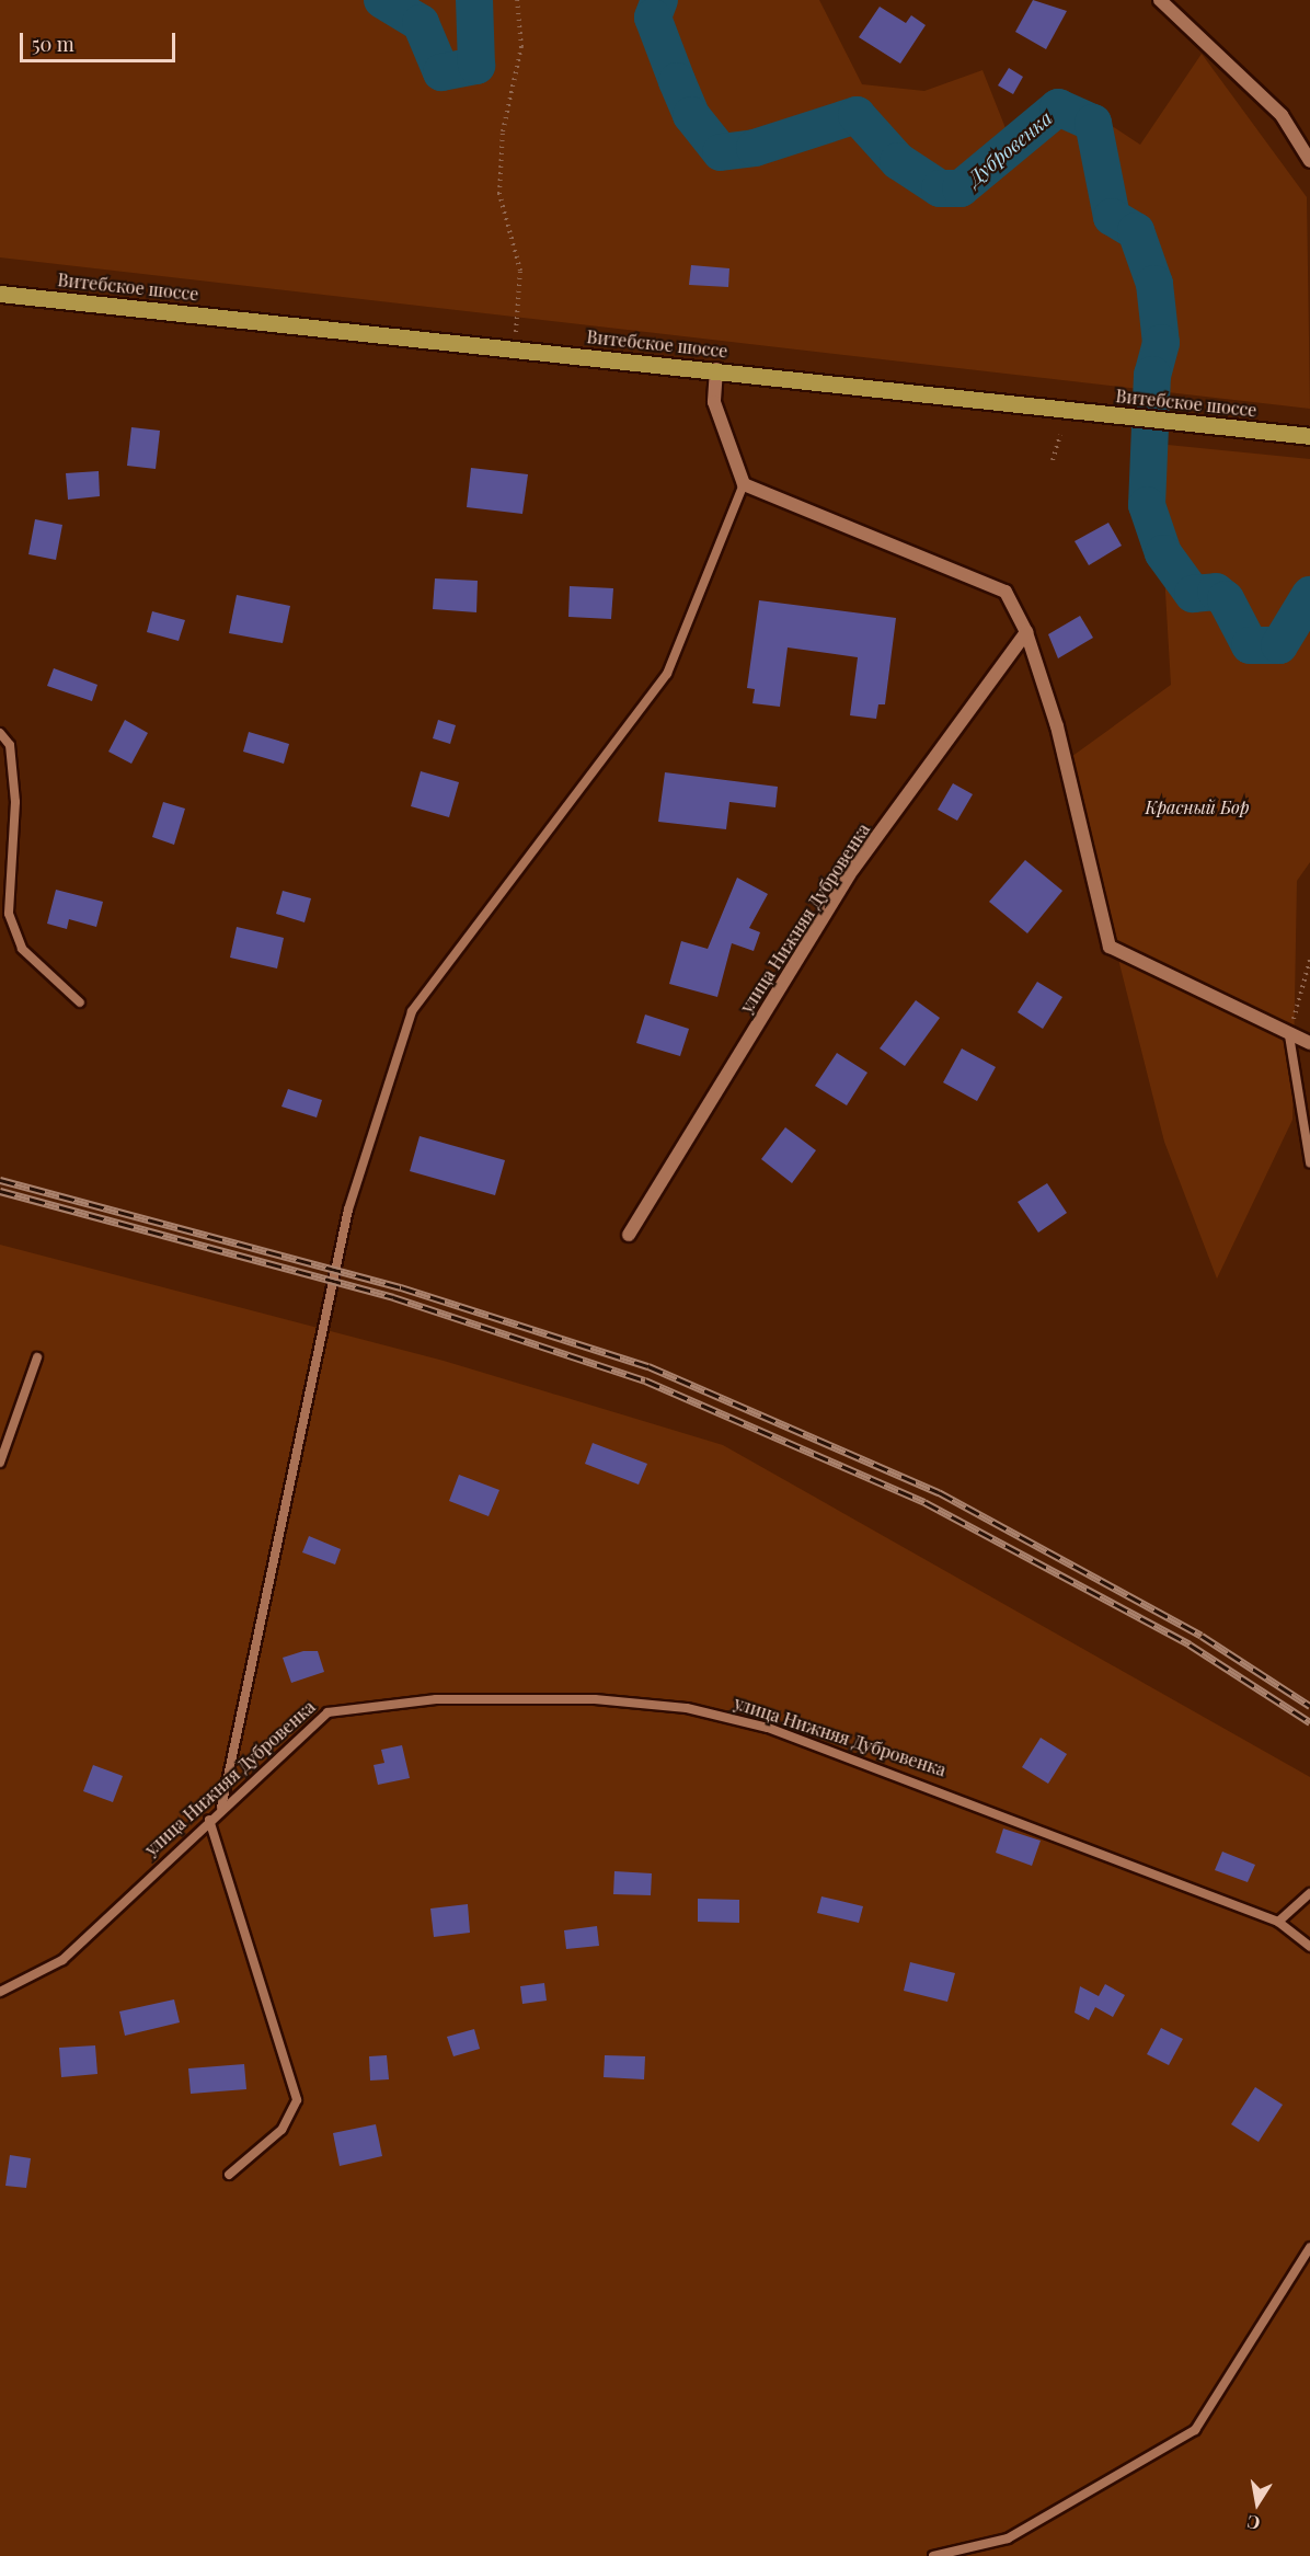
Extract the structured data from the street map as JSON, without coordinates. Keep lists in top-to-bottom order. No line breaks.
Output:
{"streets":{"main road":["Витебское шоссе"],"street":["улица Нижняя Дубровенка"]},"water":["Дубровенка"],"parks":["Красный Бор"],"scale_bar":"50 m","north":"bottom"}
